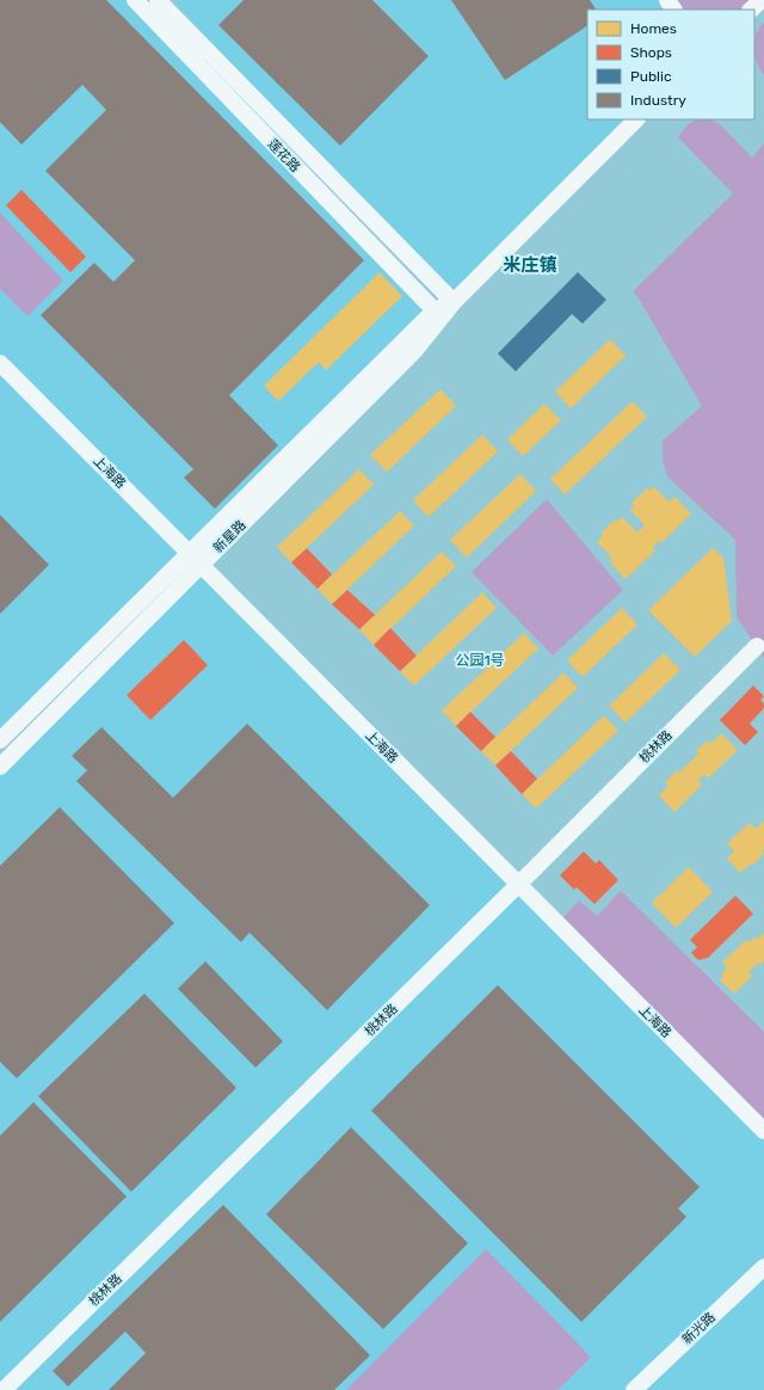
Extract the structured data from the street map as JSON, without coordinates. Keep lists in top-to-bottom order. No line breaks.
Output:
{"streets":{"street":["莲花路","上海路","新星路","桃林路","新光路"]},"crossings":[["莲花路","新星路"],["上海路","新星路"],["上海路","桃林路"]],"districts":["米庄镇","公园1号"],"legend":["Homes","Shops","Public","Industry"]}
